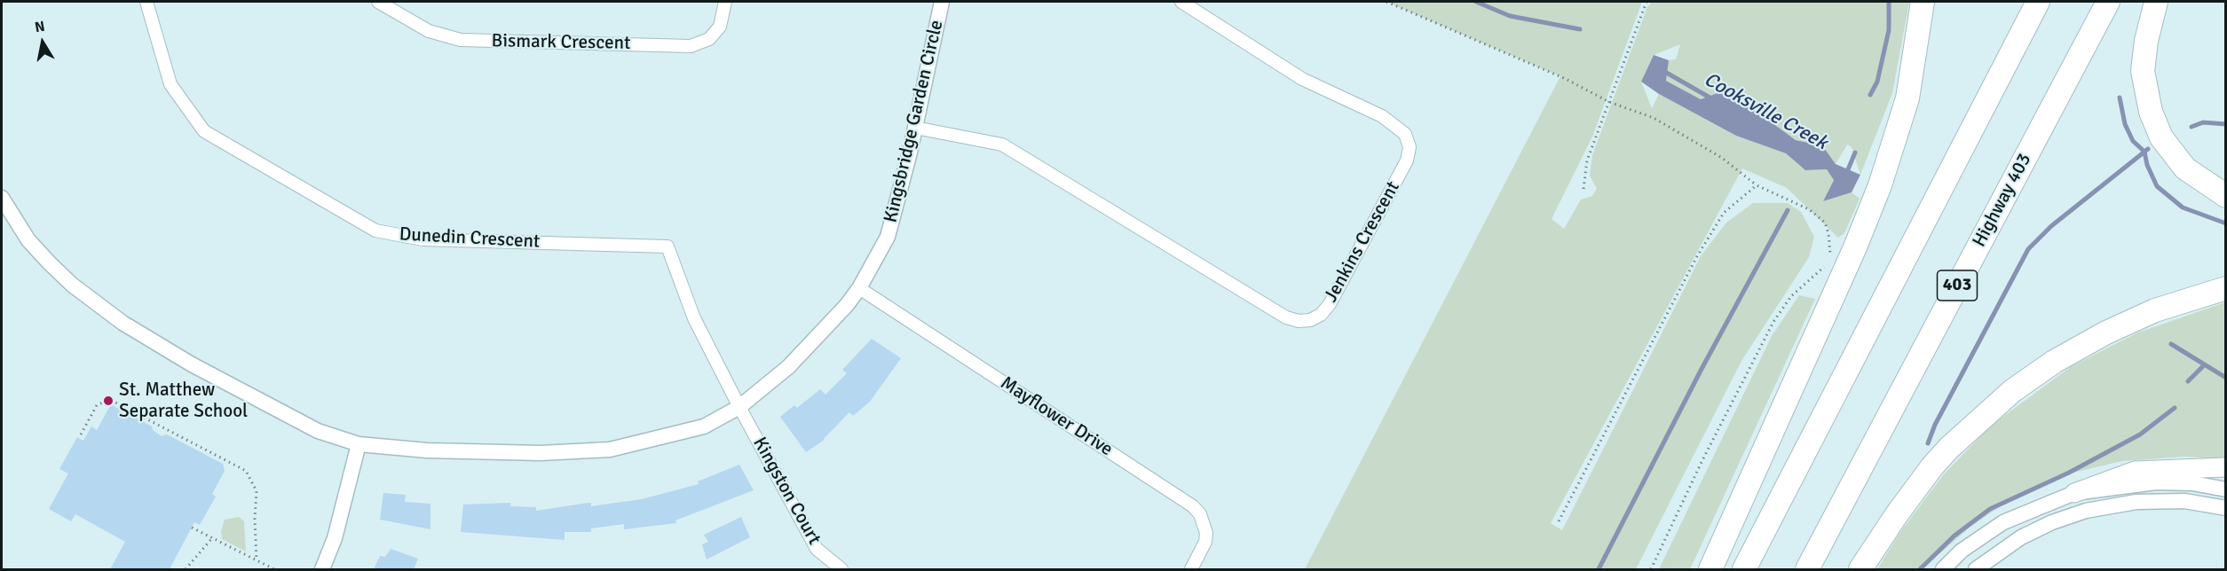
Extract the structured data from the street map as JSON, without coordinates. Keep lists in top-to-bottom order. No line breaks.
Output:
{"streets":{"highway":["Highway 403","403"],"street":["Bismark Crescent","Kingsbridge Garden Circle","Dunedin Crescent","Jenkins Crescent","Mayflower Drive","Kingston Court"]},"crossings":[["Kingsbridge Garden Circle","Dunedin Crescent"],["Kingsbridge Garden Circle","Jenkins Crescent"],["Kingsbridge Garden Circle","Mayflower Drive"],["Kingsbridge Garden Circle","Kingston Court"],["Dunedin Crescent","Kingston Court"]],"water":["Cooksville Creek"],"places":["St. Matthew Separate School"],"north":"top"}
